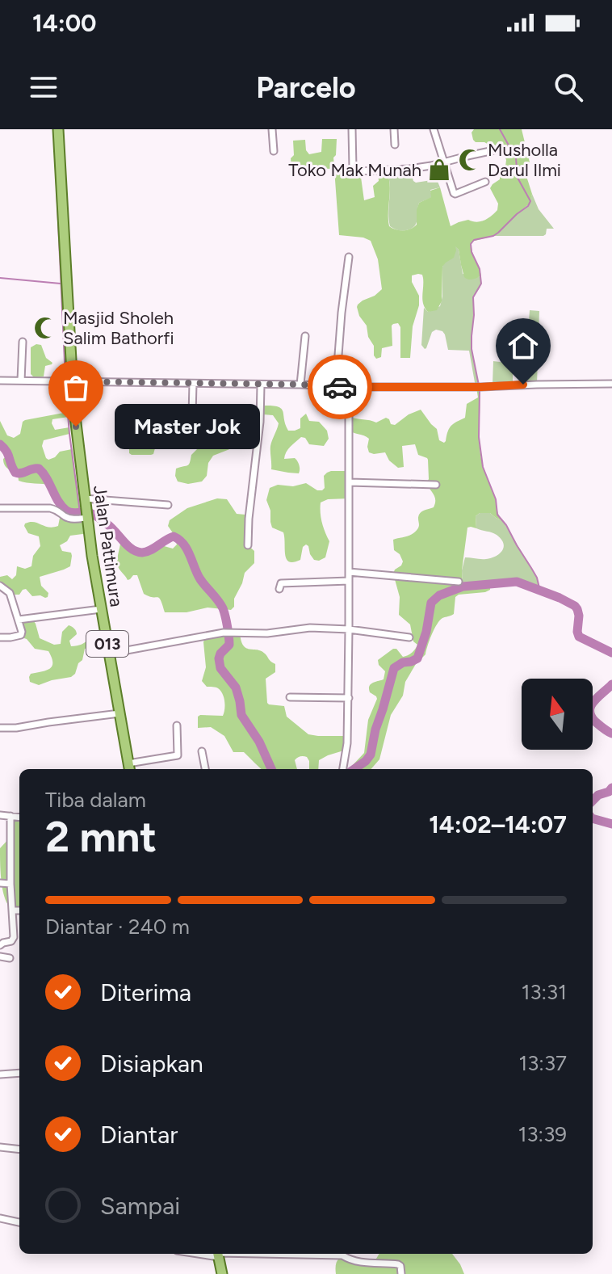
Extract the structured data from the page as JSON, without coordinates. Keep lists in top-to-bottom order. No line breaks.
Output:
{"streets":{"main road":["Jalan Pattimura","013"]},"places":{"mosque":["Musholla Darul Ilmi","Masjid Sholeh Salim Bathorfi"],"shop":["Toko Mak Munah"],"other":["Master Jok"]},"north":"top","page":{"status":"14:00","header":"Parcelo","bubble":"Master Jok","heading":["2 mnt","Tiba dalam","14:02–14:07"],"bar":"Diantar · 240 m","list":[["Diterima","13:31"],["Disiapkan","13:37"],["Diantar","13:39"],"Sampai"]}}
